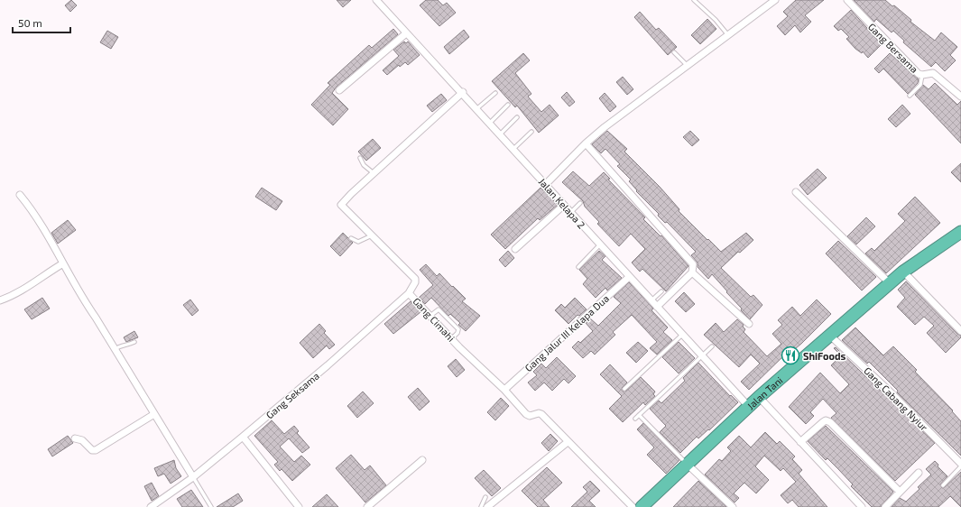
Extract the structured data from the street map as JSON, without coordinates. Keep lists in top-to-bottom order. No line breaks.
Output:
{"streets":{"highway":["Jalan Tani"],"street":["Gang Bersama","Jalan Kelapa 2","Gang Cimahi","Gang Jalur III Kelapa Dua","Gang Seksama","Gang Cabang Nyiur"]},"crossings":[["Jalan Kelapa 2","Gang Cimahi"],["Jalan Kelapa 2","Gang Jalur III Kelapa Dua"],["Jalan Kelapa 2","Jalan Tani"],["Gang Cimahi","Gang Jalur III Kelapa Dua"],["Gang Cimahi","Gang Seksama"],["Jalan Tani","Gang Cabang Nyiur"]],"places":{"restaurant":["ShiFoods"]},"scale_bar":"50 m"}
